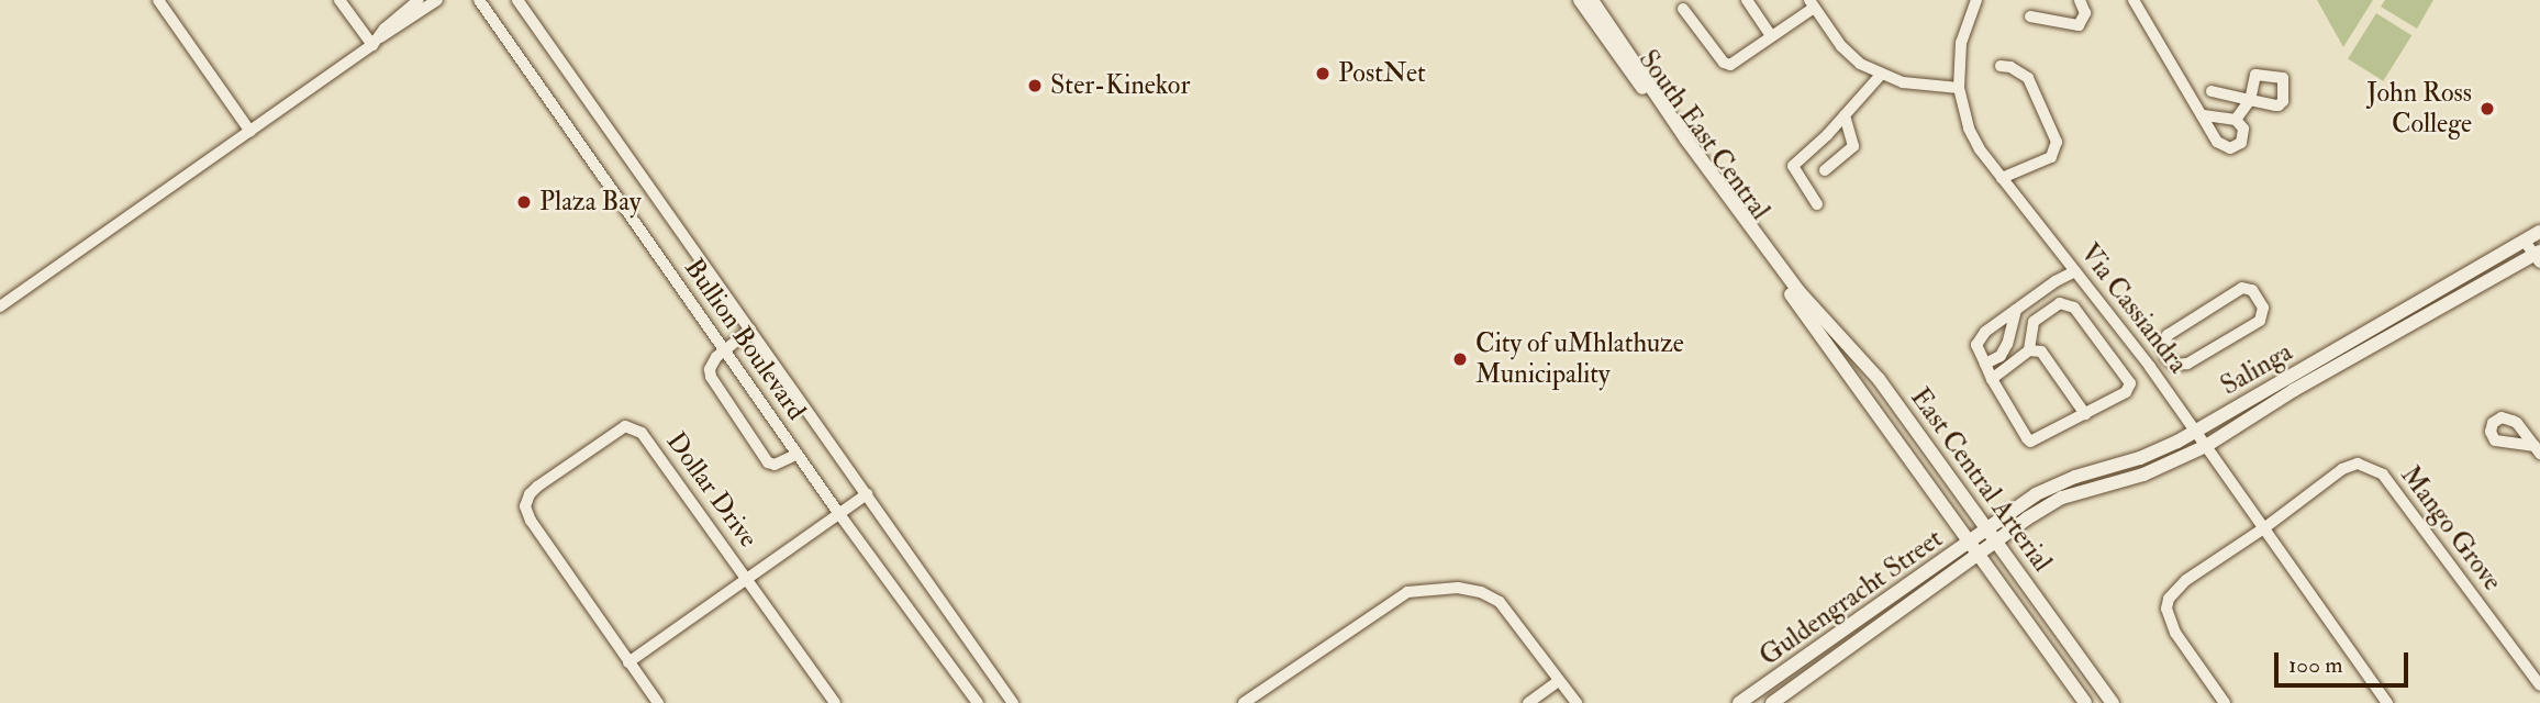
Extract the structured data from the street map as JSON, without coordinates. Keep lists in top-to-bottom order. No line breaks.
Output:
{"streets":{"street":["South East Central","Via Cassiandra","Bullion Boulevard","Salinga","East Central Arterial","Dollar Drive","Mango Grove","Guldengracht Street"]},"crossings":[["South East Central","East Central Arterial"],["Via Cassiandra","Salinga"],["Via Cassiandra","Mango Grove"],["Salinga","East Central Arterial"],["Salinga","Guldengracht Street"],["East Central Arterial","Guldengracht Street"]],"places":["PostNet","Ster-Kinekor","John Ross College","Plaza Bay","City of uMhlathuze Municipality"],"scale_bar":"100 m"}
